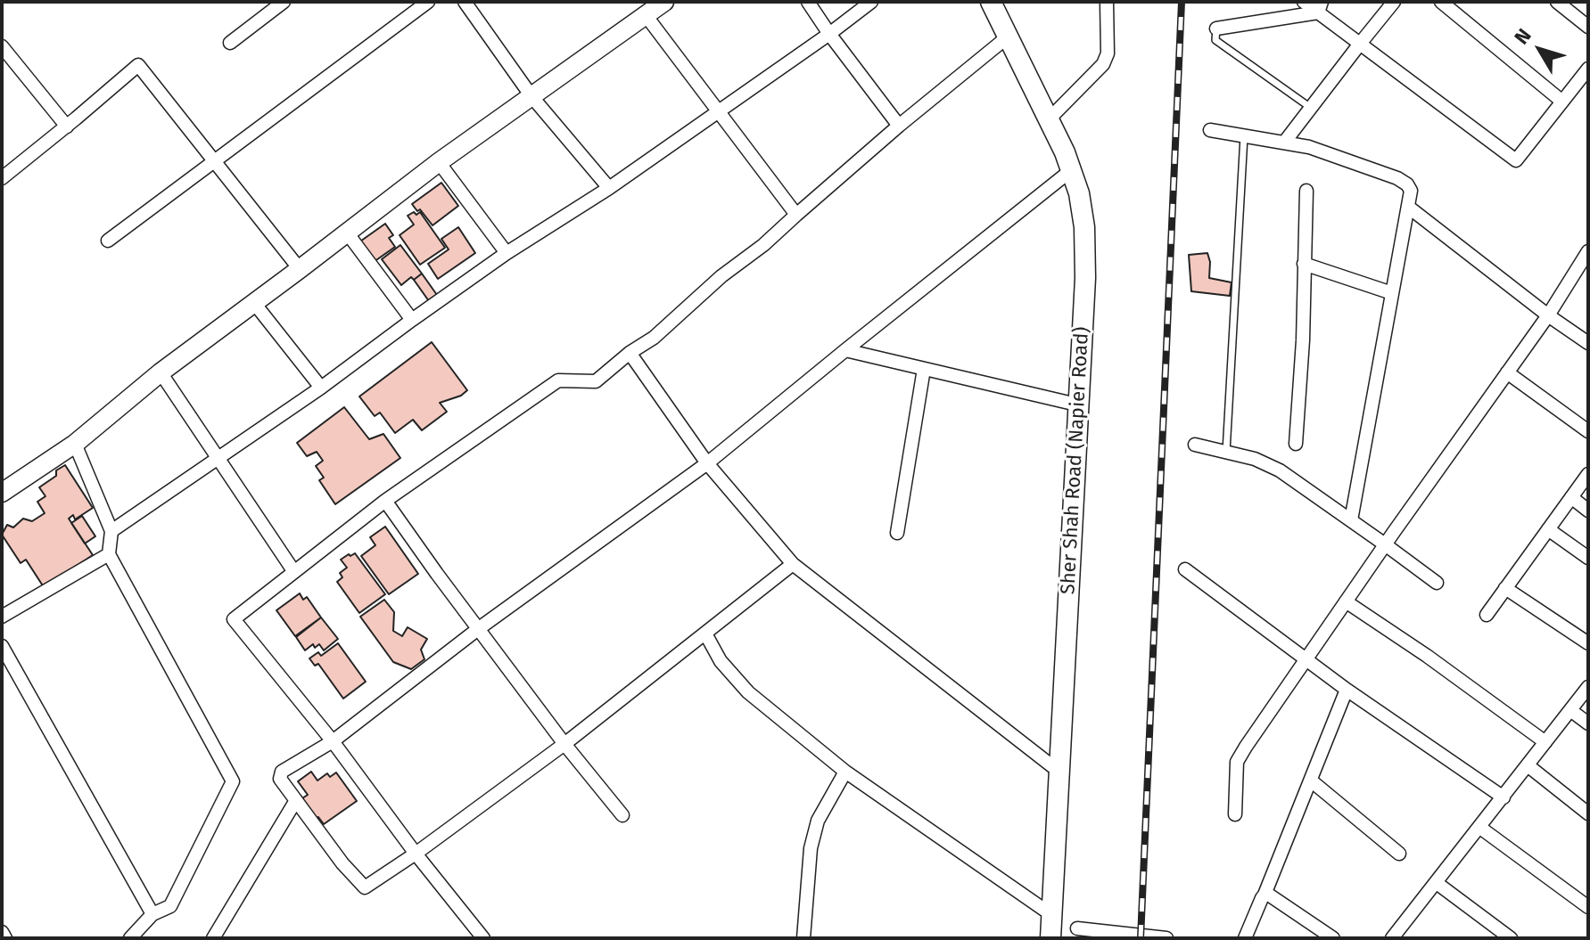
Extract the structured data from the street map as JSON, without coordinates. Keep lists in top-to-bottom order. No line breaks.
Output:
{"streets":{"main road":["Sher Shah Road (Napier Road)"]},"north":"top left"}
